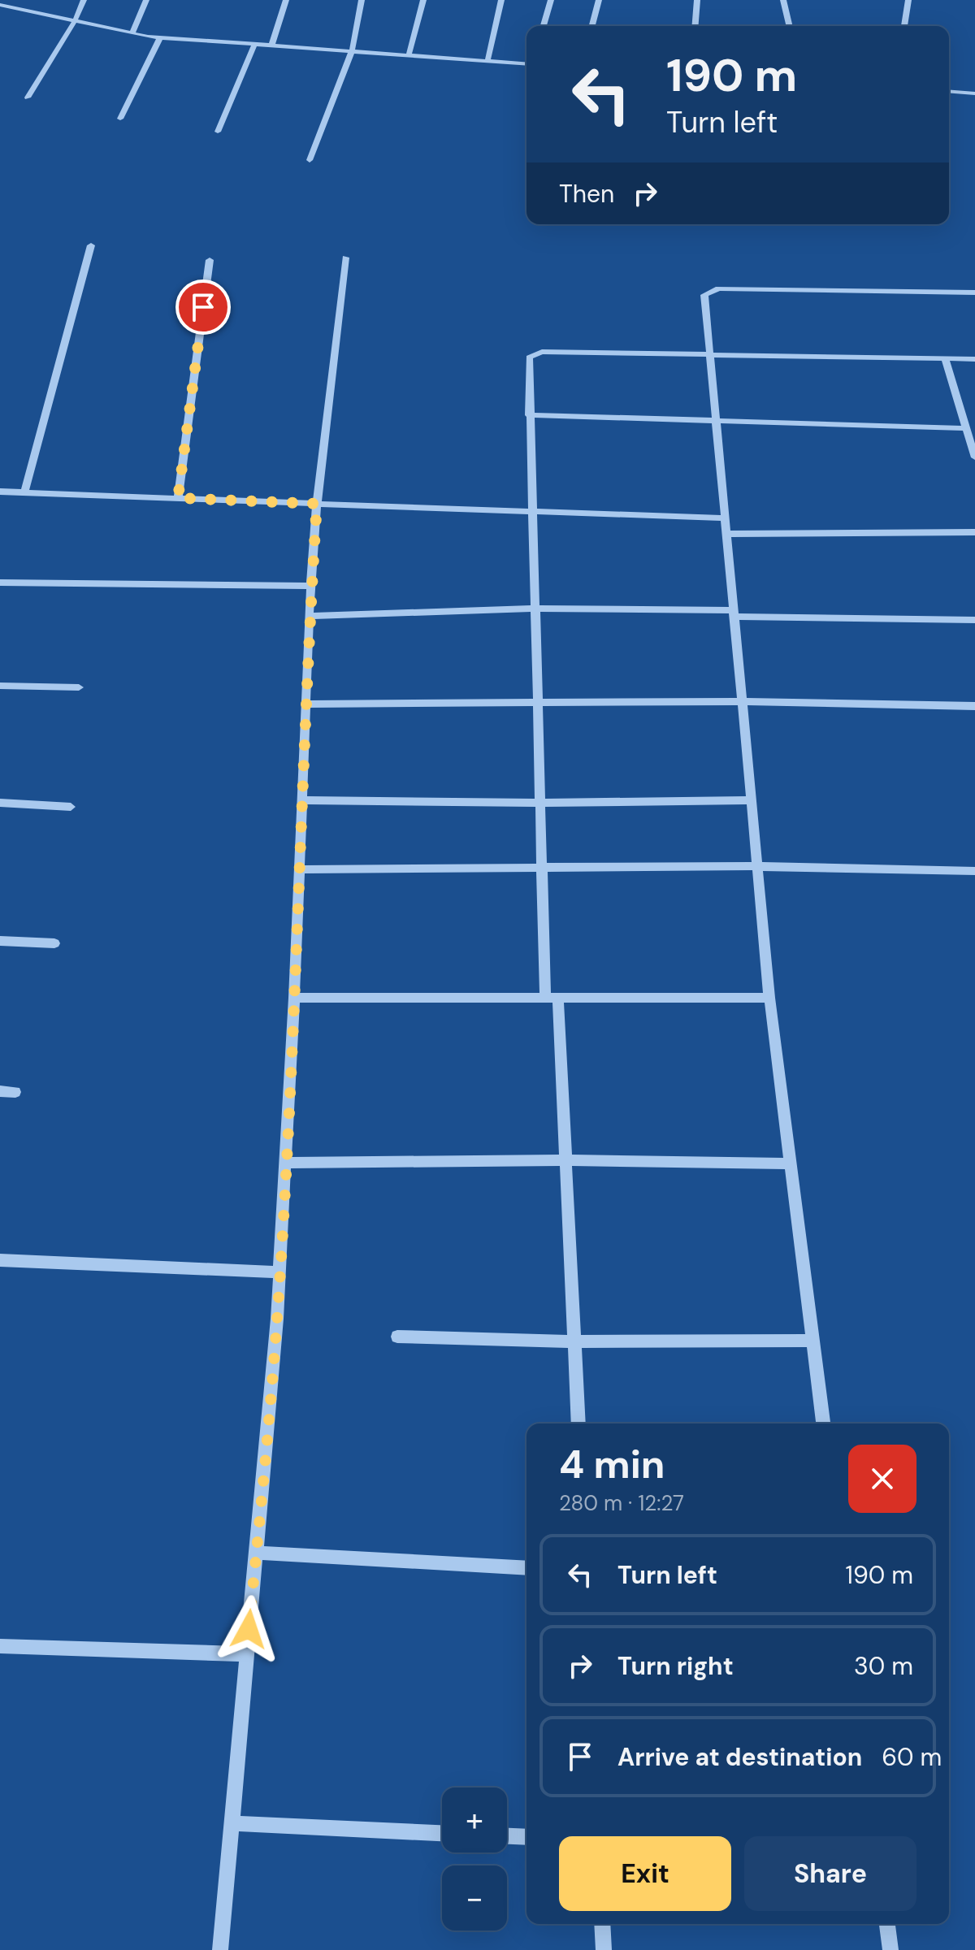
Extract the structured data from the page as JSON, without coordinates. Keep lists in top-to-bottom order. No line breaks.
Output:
{"page":{"turn":["190 m","Turn left"],"then":"Then","heading":["4 min","280 m · 12:27"],"list":[{"name":"Turn left","value":"190 m"},{"name":"Turn right","value":"30 m"},{"name":"Arrive at destination","value":"60 m"}],"map_buttons":["+","−"],"buttons":["Exit","Share"]}}
